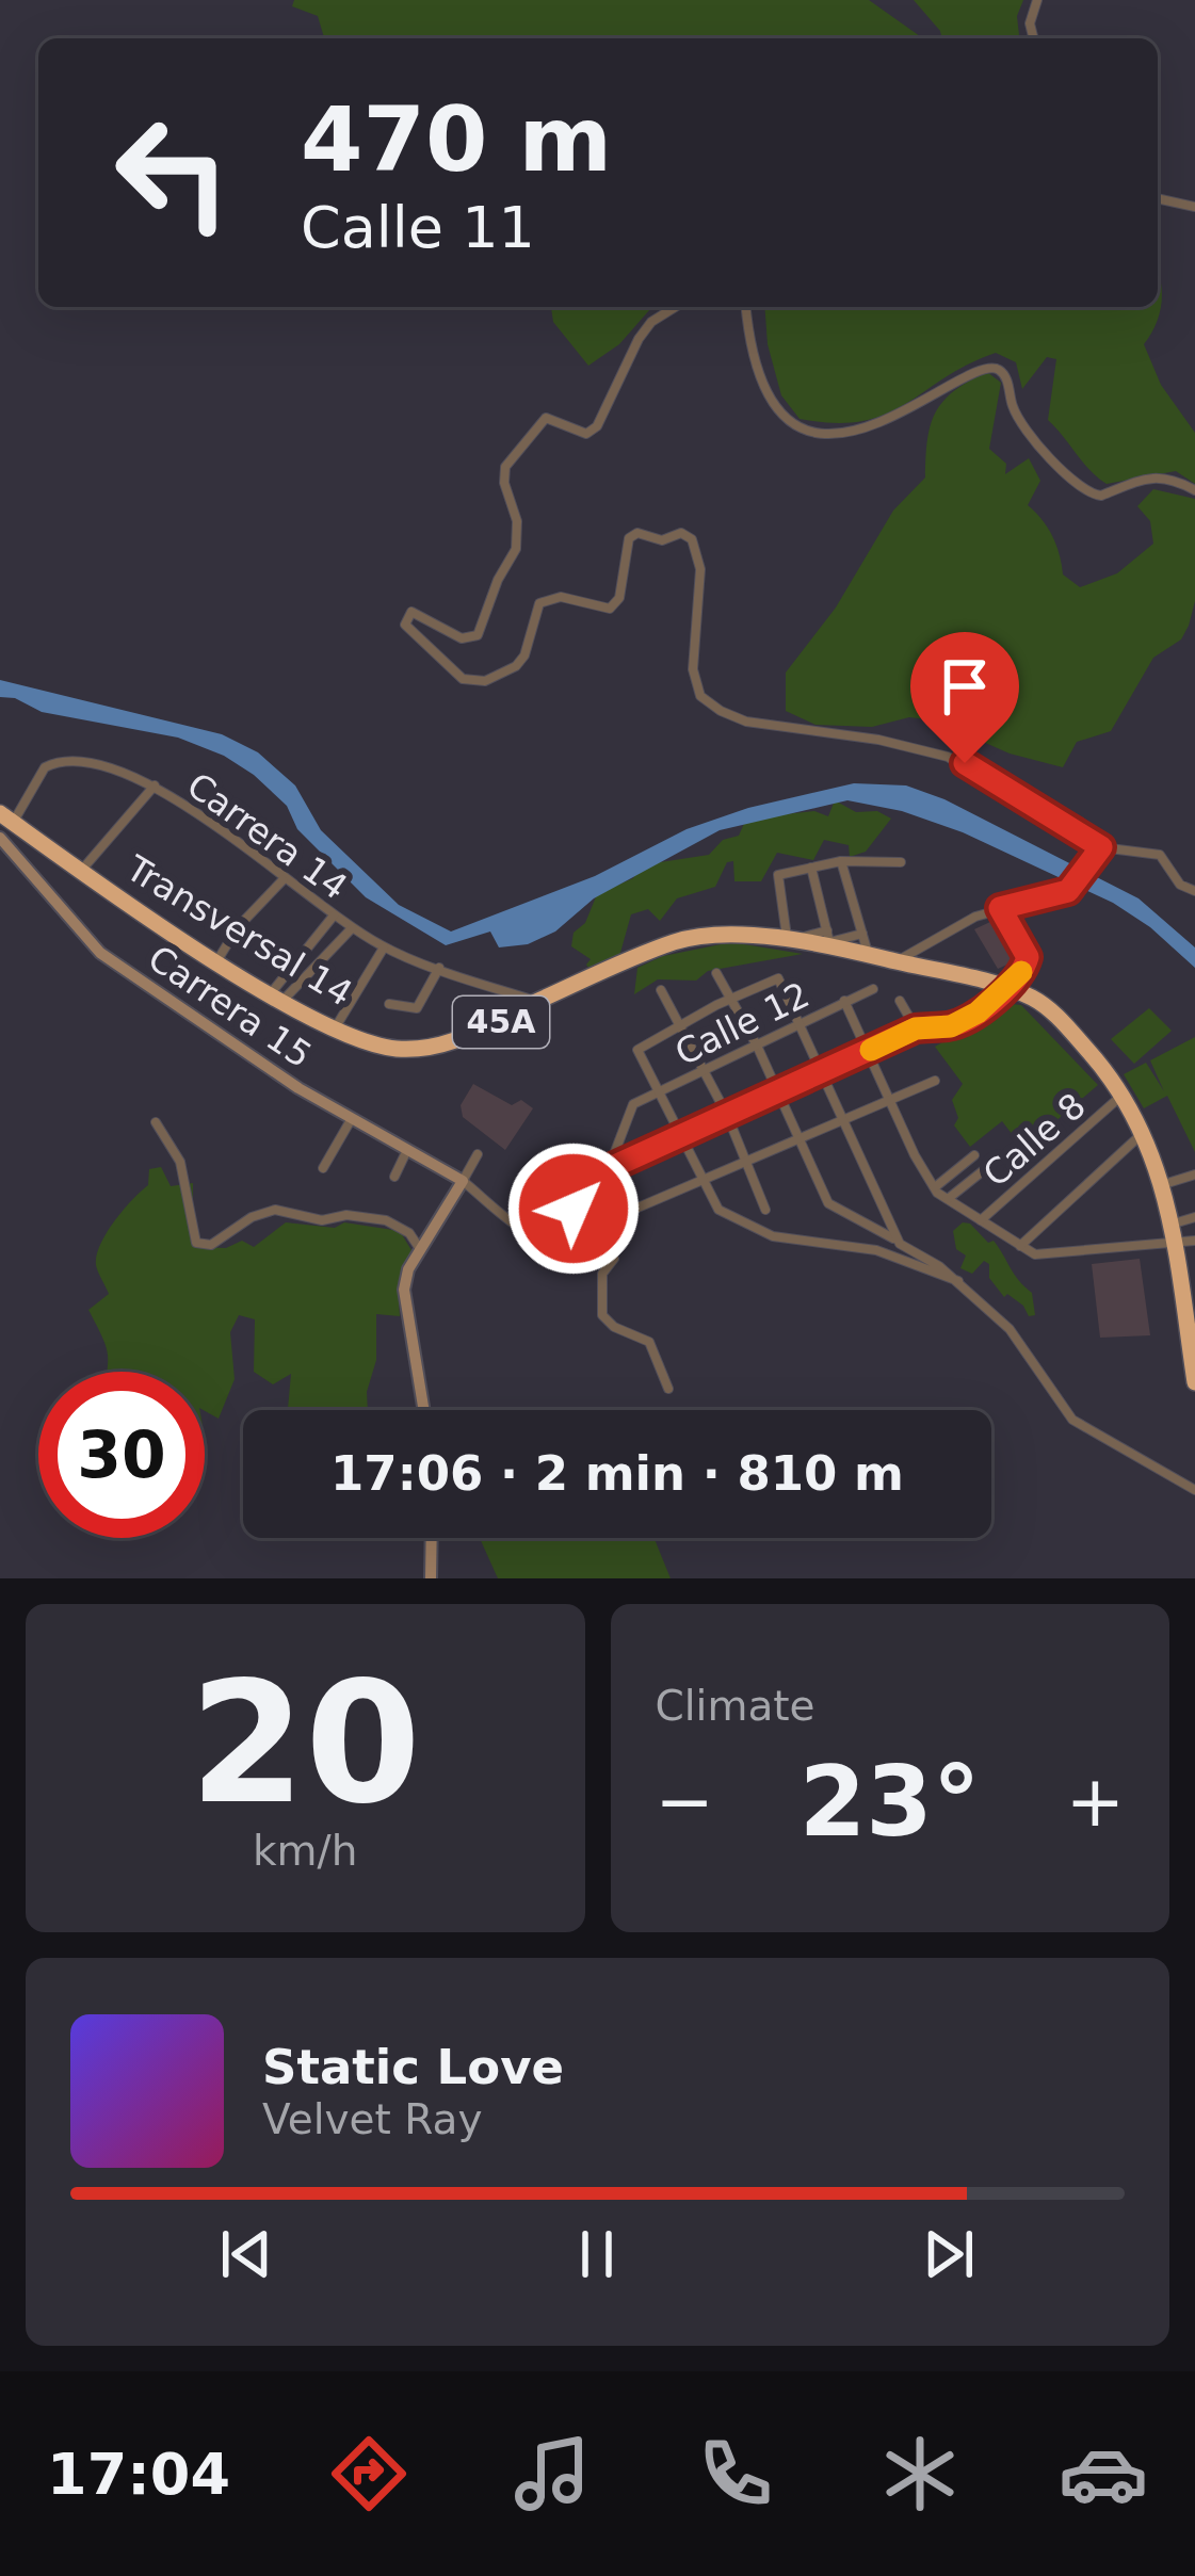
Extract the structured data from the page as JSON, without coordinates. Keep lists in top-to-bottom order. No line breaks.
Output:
{"streets":{"highway":["Transversal 14","45A"],"street":["Carrera 14","Carrera 15","Calle 12","Calle 8"]},"crossings":[["Carrera 14","Transversal 14"],["Transversal 14","45A"],["Transversal 14","Calle 8"],["45A","Calle 8"]],"page":{"turn":["470 m","Calle 11"],"limit":"30","trip":"17:06 · 2 min · 810 m","tile":[["20","km/h"],"Climate"],"heat":["−","23°","+"],"song":["Static Love","Velvet Ray"],"tabs":"17:04"}}
